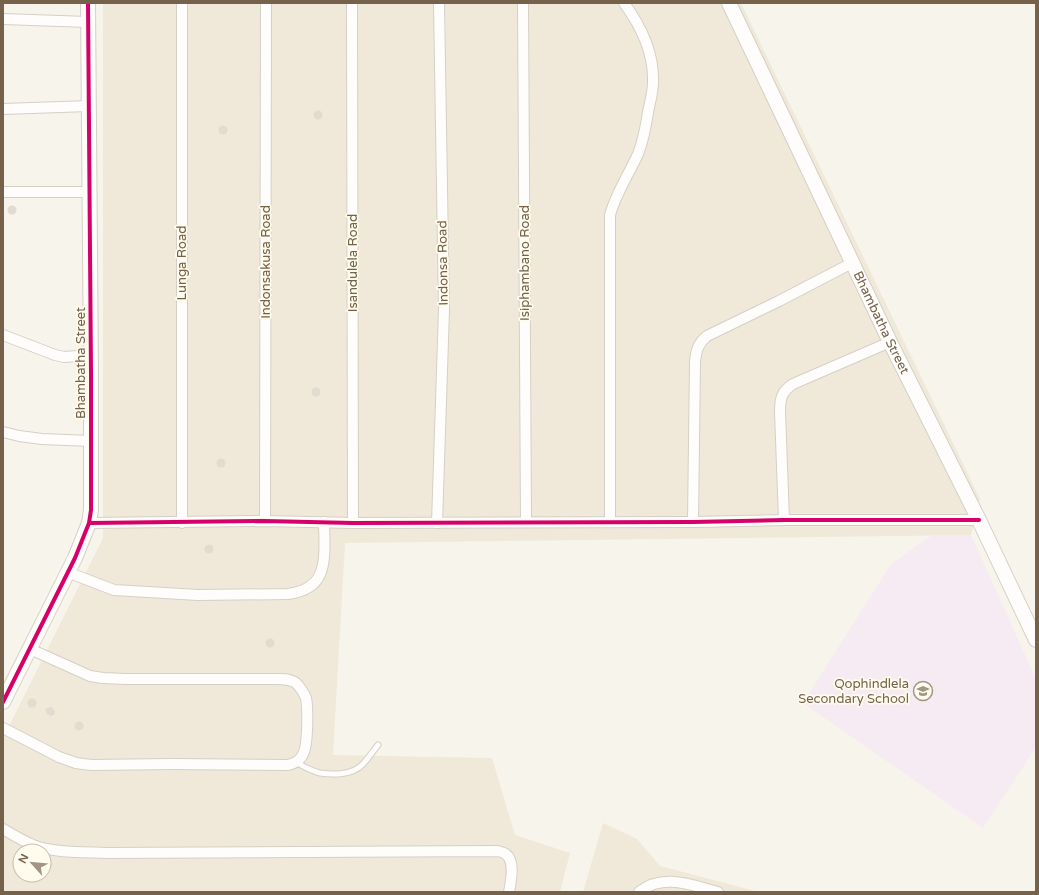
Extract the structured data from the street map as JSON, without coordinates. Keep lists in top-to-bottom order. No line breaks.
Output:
{"streets":{"street":["Indonsakusa Road","Lunga Road","Isandulela Road","Indonsa Road","Isiphambano Road","Bhambatha Street"]},"places":{"school or university":["Qophindlela Secondary School"]},"north":"top left"}
